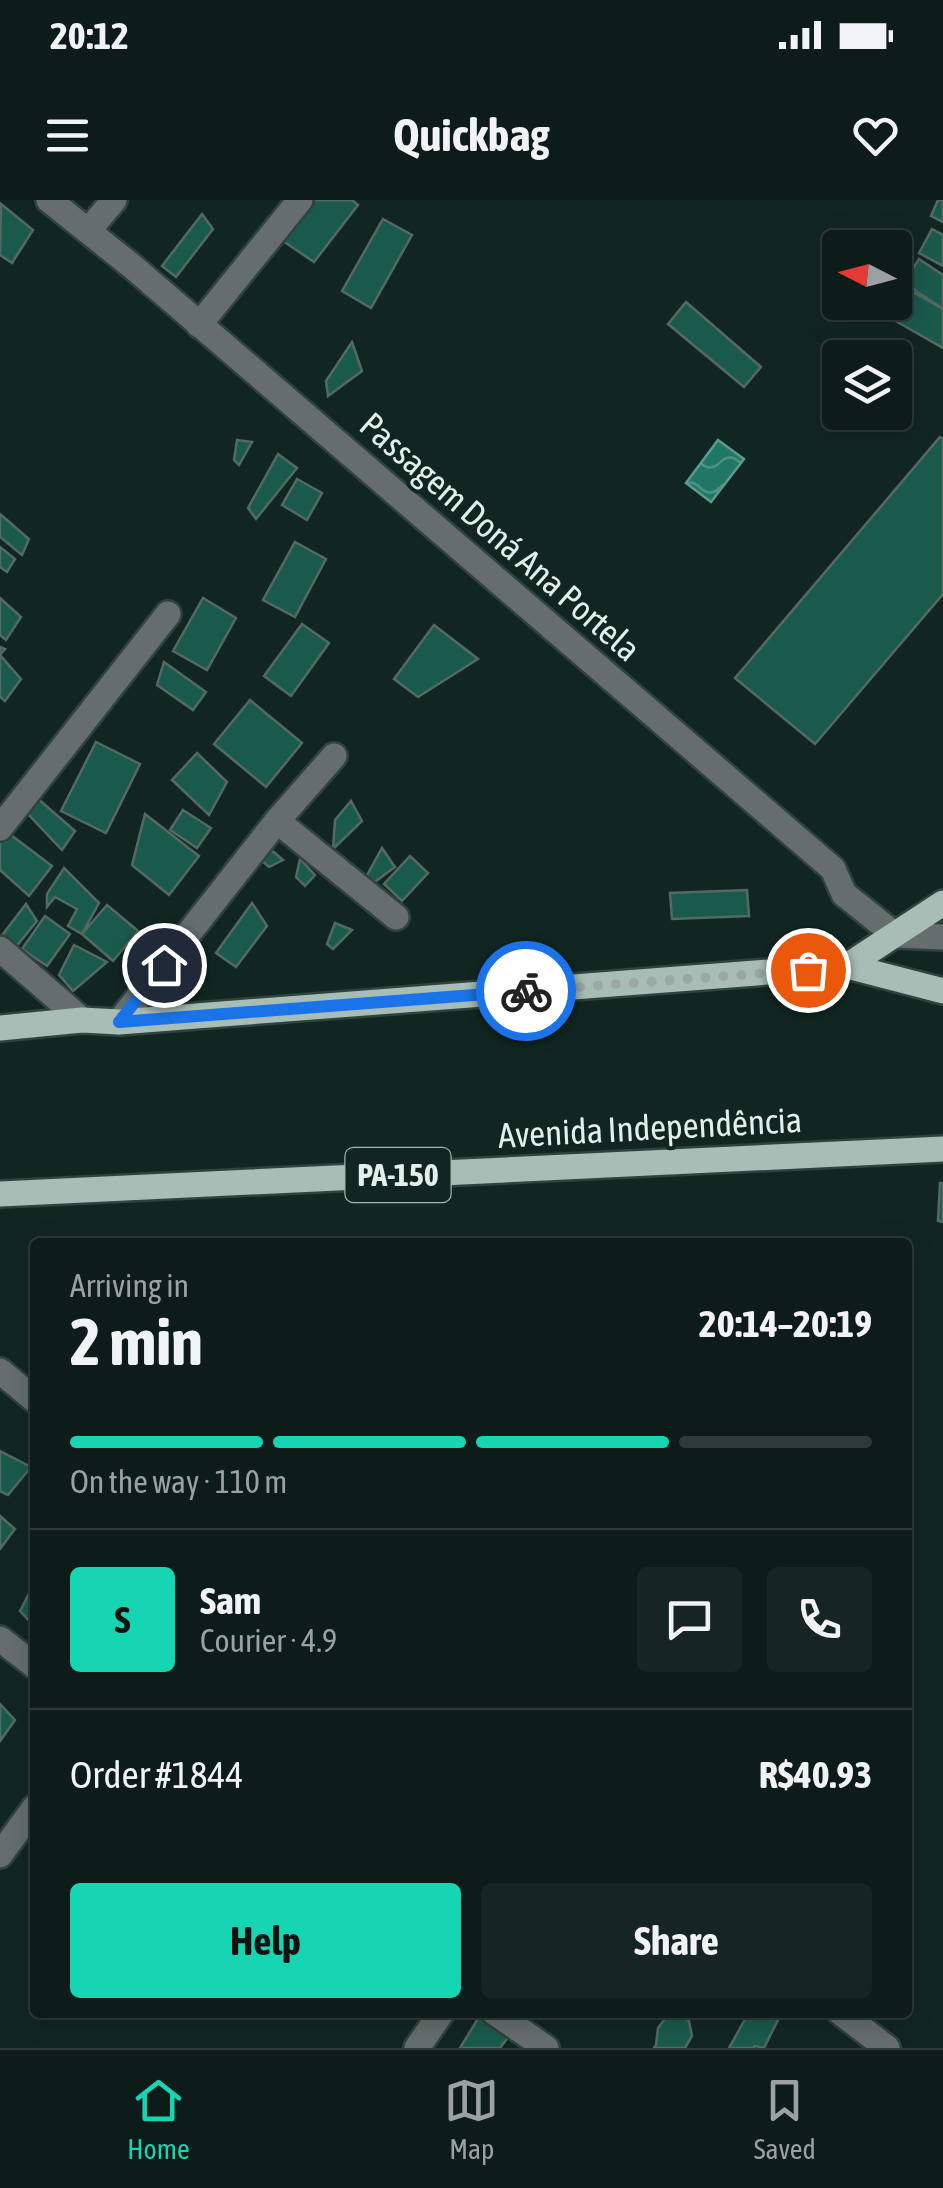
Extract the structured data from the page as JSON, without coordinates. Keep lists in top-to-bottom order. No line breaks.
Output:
{"streets":{"main road":["Avenida Independência","PA-150"],"street":["Passagem Doná Ana Portela"]},"north":"left","page":{"status":"20:12","header":"Quickbag","heading":["2 min","Arriving in","20:14–20:19"],"panel":["Sam","Courier · 4.9","Order #1844","R$40.93"],"bar":"On the way · 110 m","round":"S","buttons":["Help","Share"],"tabs":["Home","Map","Saved"]}}
